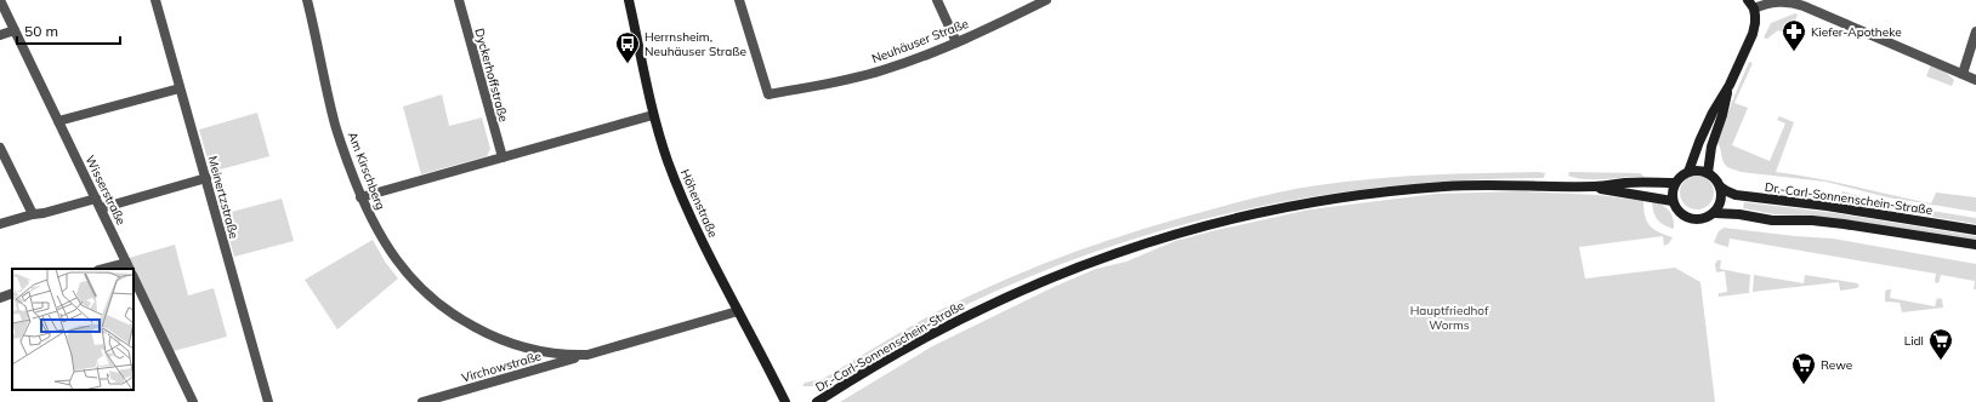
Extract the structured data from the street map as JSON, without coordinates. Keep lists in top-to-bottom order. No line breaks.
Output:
{"streets":{"main road":["Dr.-Carl-Sonnenschein-Straße","Höhenstraße"],"street":["Neuhäuser Straße","Dyckerhoffstraße","Am Kirschberg","Wisserstraße","Meinertzstraße","Virchowstraße"]},"crossings":[["Am Kirschberg","Höhenstraße"],["Am Kirschberg","Virchowstraße"]],"parks":["Hauptfriedhof Worms"],"places":{"pharmacy":["Kiefer-Apotheke"],"bus stop":["Herrnsheim, Neuhäuser Straße"],"supermarket":["Lidl","Rewe"]},"scale_bar":"50 m"}
